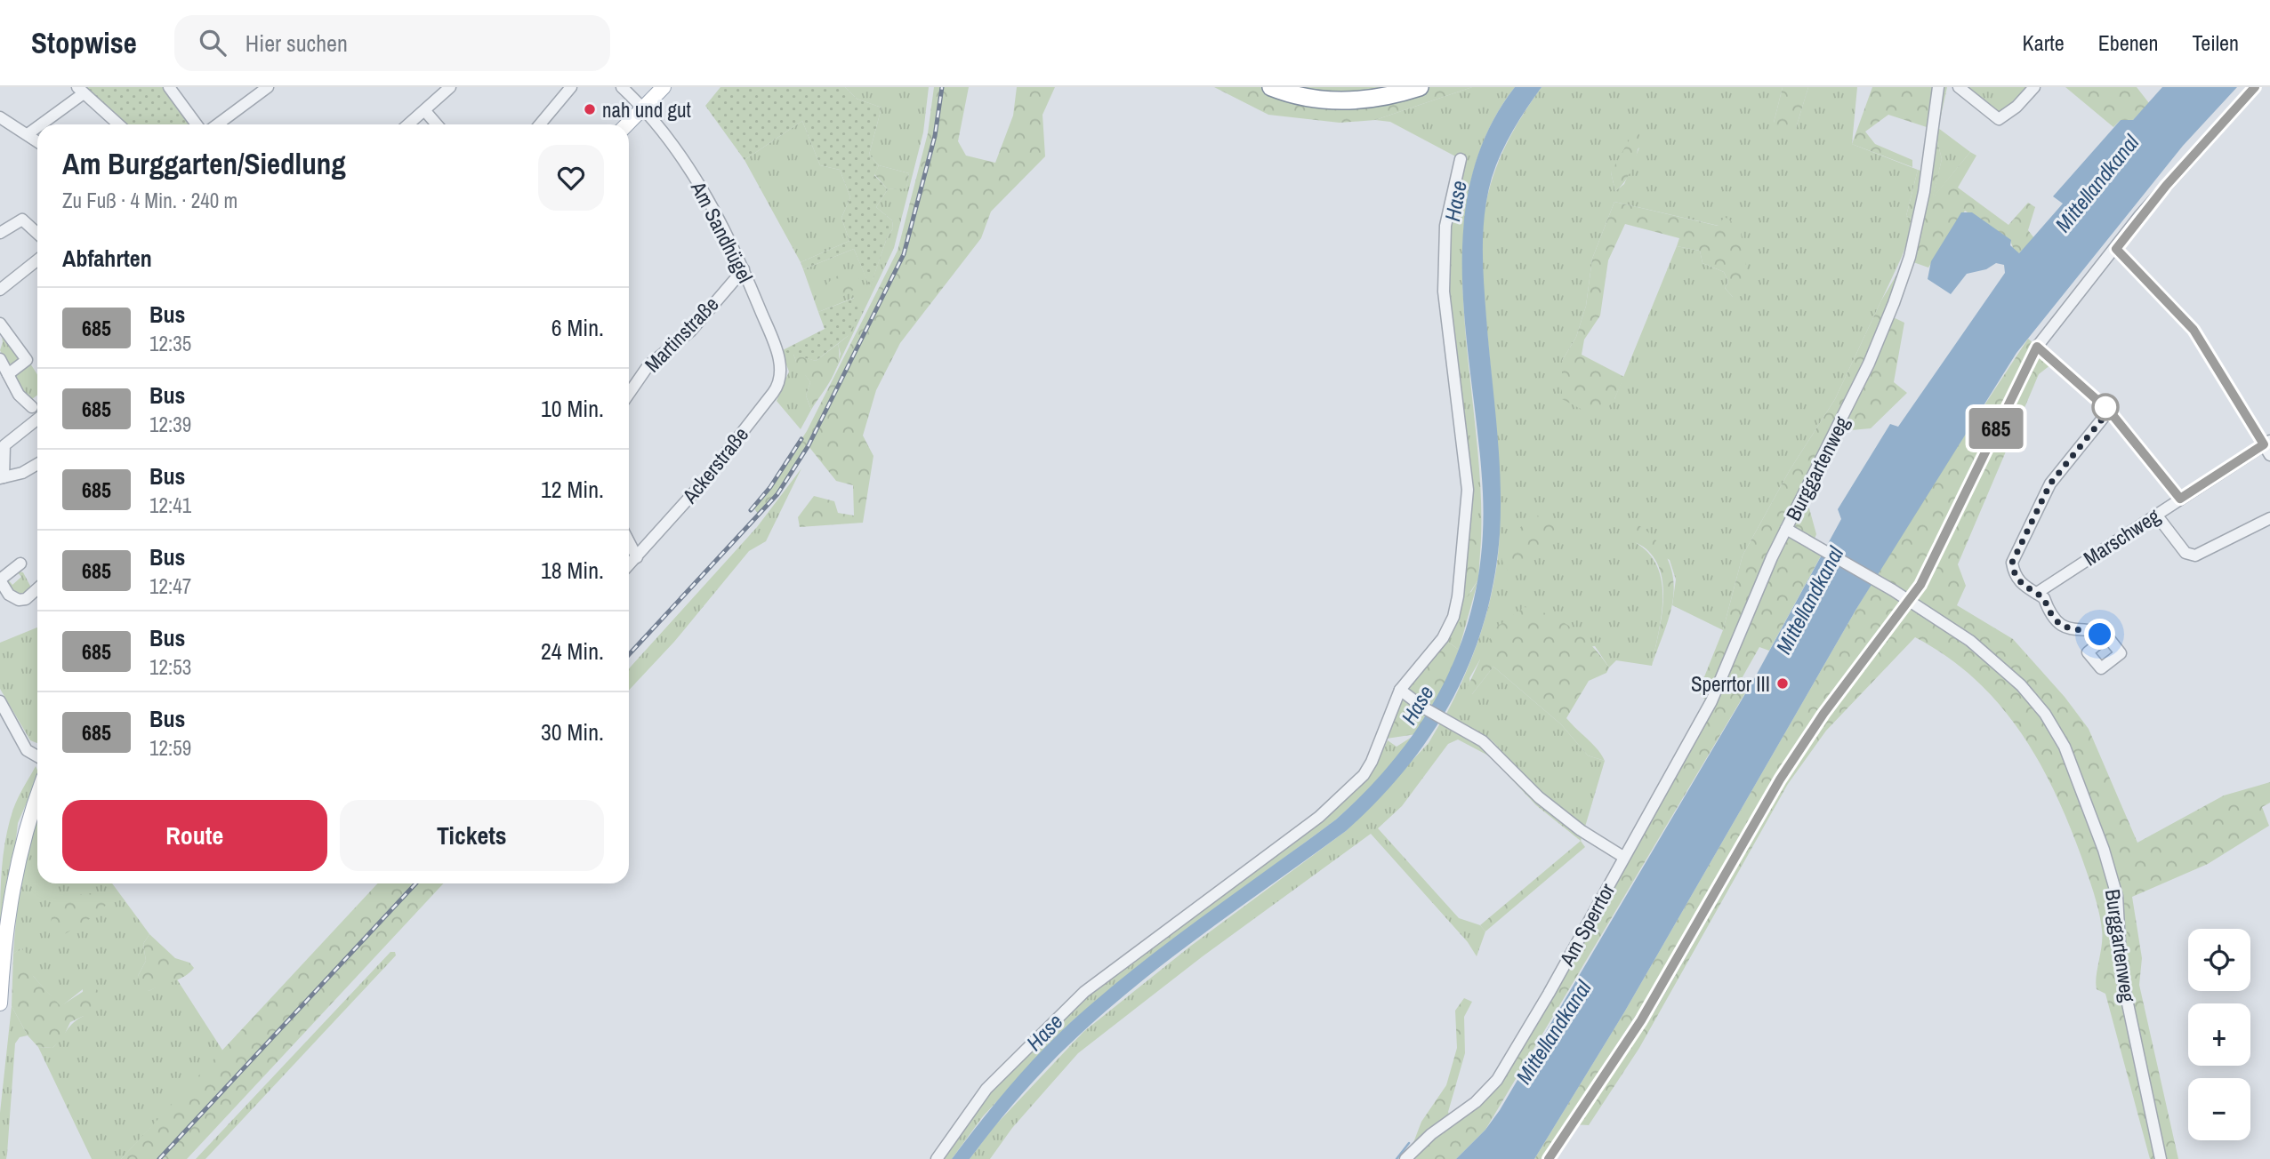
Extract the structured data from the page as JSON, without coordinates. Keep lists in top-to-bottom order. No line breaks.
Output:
{"streets":{"street":["Am Sandhügel","Martinstraße","Ackerstraße","Burggartenweg","Marschweg","Am Sperrtor"]},"crossings":[["Am Sandhügel","Martinstraße"],["Am Sandhügel","Ackerstraße"],["Burggartenweg","Am Sperrtor"]],"water":["Mittellandkanal","Hase"],"places":["nah und gut","Sperrtor III"],"lines":["bus line 685"],"page":{"header":"Stopwise","search":"Hier suchen","nav":["Karte","Ebenen","Teilen"],"on_map":"685","heading":[["Am Burggarten/Siedlung","Zu Fuß · 4 Min. · 240 m"],"Abfahrten"],"list":[{"mark":"685","name":"Bus","note":"12:35","value":"6 Min."},{"mark":"685","name":"Bus","note":"12:39","value":"10 Min."},{"mark":"685","name":"Bus","note":"12:41","value":"12 Min."},{"mark":"685","name":"Bus","note":"12:47","value":"18 Min."},{"mark":"685","name":"Bus","note":"12:53","value":"24 Min."},{"mark":"685","name":"Bus","note":"12:59","value":"30 Min."}],"buttons":["Route","Tickets"],"map_buttons":["+","−"]}}
